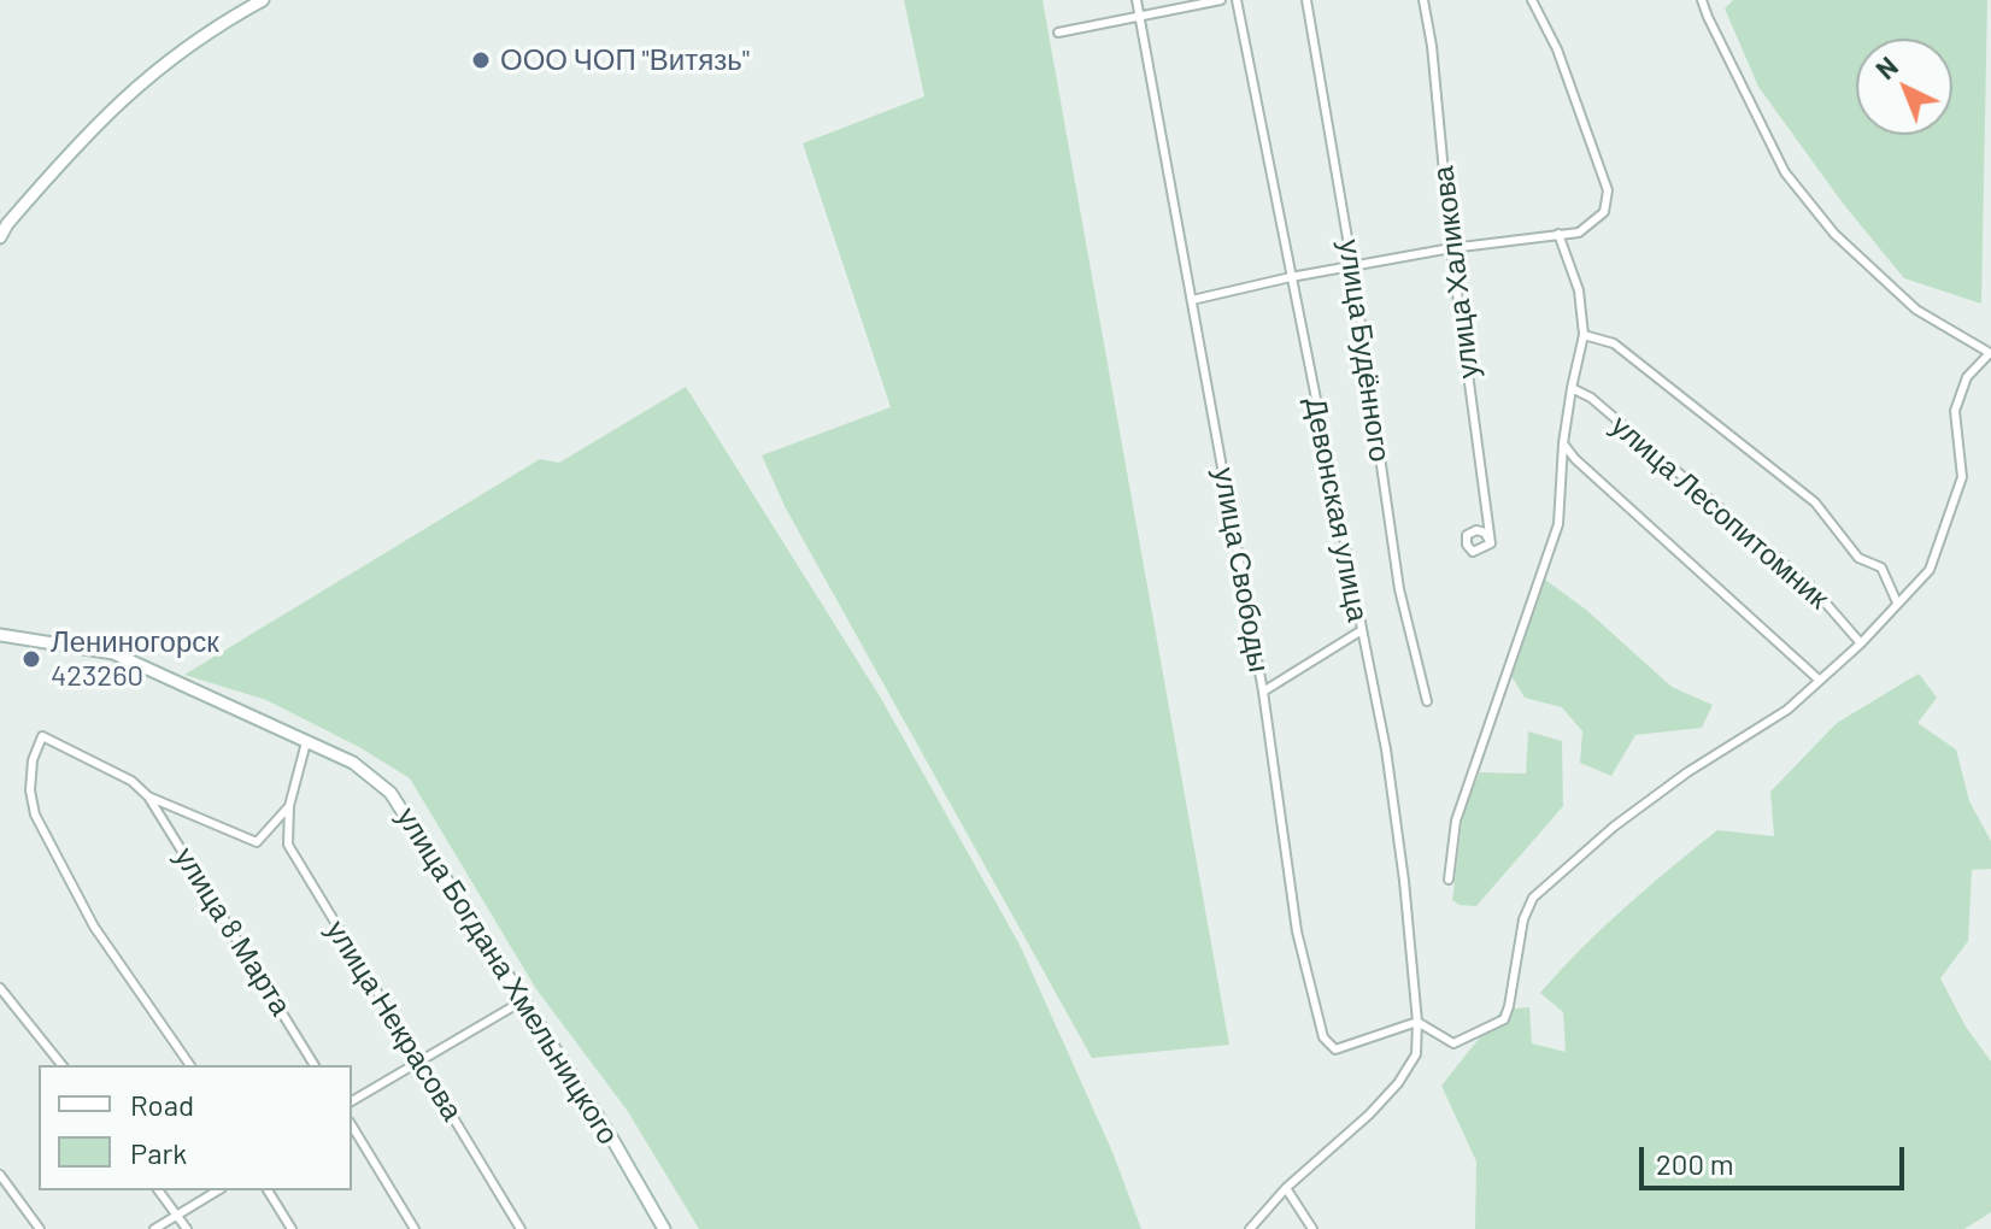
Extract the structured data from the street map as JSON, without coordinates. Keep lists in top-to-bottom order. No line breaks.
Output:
{"streets":{"street":["улица Халикова","улица Будённого","Девонская улица","улица Лесопитомник","улица Свободы","улица 8 Марта","улица Богдана Хмельницкого","улица Некрасова"]},"crossings":[["Девонская улица","улица Свободы"],["улица 8 Марта","улица Некрасова"],["улица Богдана Хмельницкого","улица Некрасова"]],"places":["ООО ЧОП \"Витязь\"","Лениногорск 423260"],"legend":["Road","Park"],"scale_bar":"200 m","north":"top left"}
